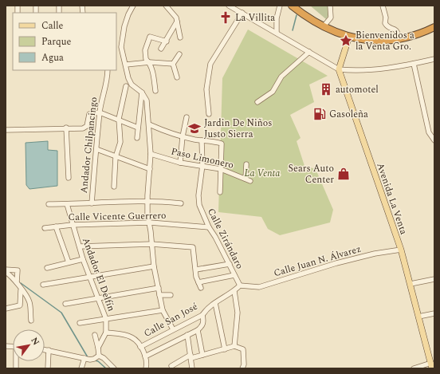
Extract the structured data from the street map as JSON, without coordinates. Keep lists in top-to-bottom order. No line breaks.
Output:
{"streets":{"main road":["Avenida La Venta"],"street":["Andador Chilpancingo","Paso Limonero","Calle Vicente Guerrero","Calle Zirándaro","Calle Juan N. Álvarez","Andador El Delfín","Calle San José"]},"crossings":[["Paso Limonero","Calle Zirándaro"],["Avenida La Venta","Calle Juan N. Álvarez"],["Calle Vicente Guerrero","Calle Zirándaro"],["Calle Vicente Guerrero","Andador El Delfín"],["Calle Zirándaro","Calle Juan N. Álvarez"],["Calle Zirándaro","Calle San José"],["Calle Juan N. Álvarez","Calle San José"]],"parks":["La Venta"],"places":{"church":["La Villita"],"place":["Bienvenidos a la Venta Gro."],"building":["automotel"],"fuel station":["Gasoleña"],"school or university":["Jardin De Niños Justo Sierra"],"shop":["Sears Auto Center"]},"legend":["Calle","Parque","Agua"],"north":"top right"}
